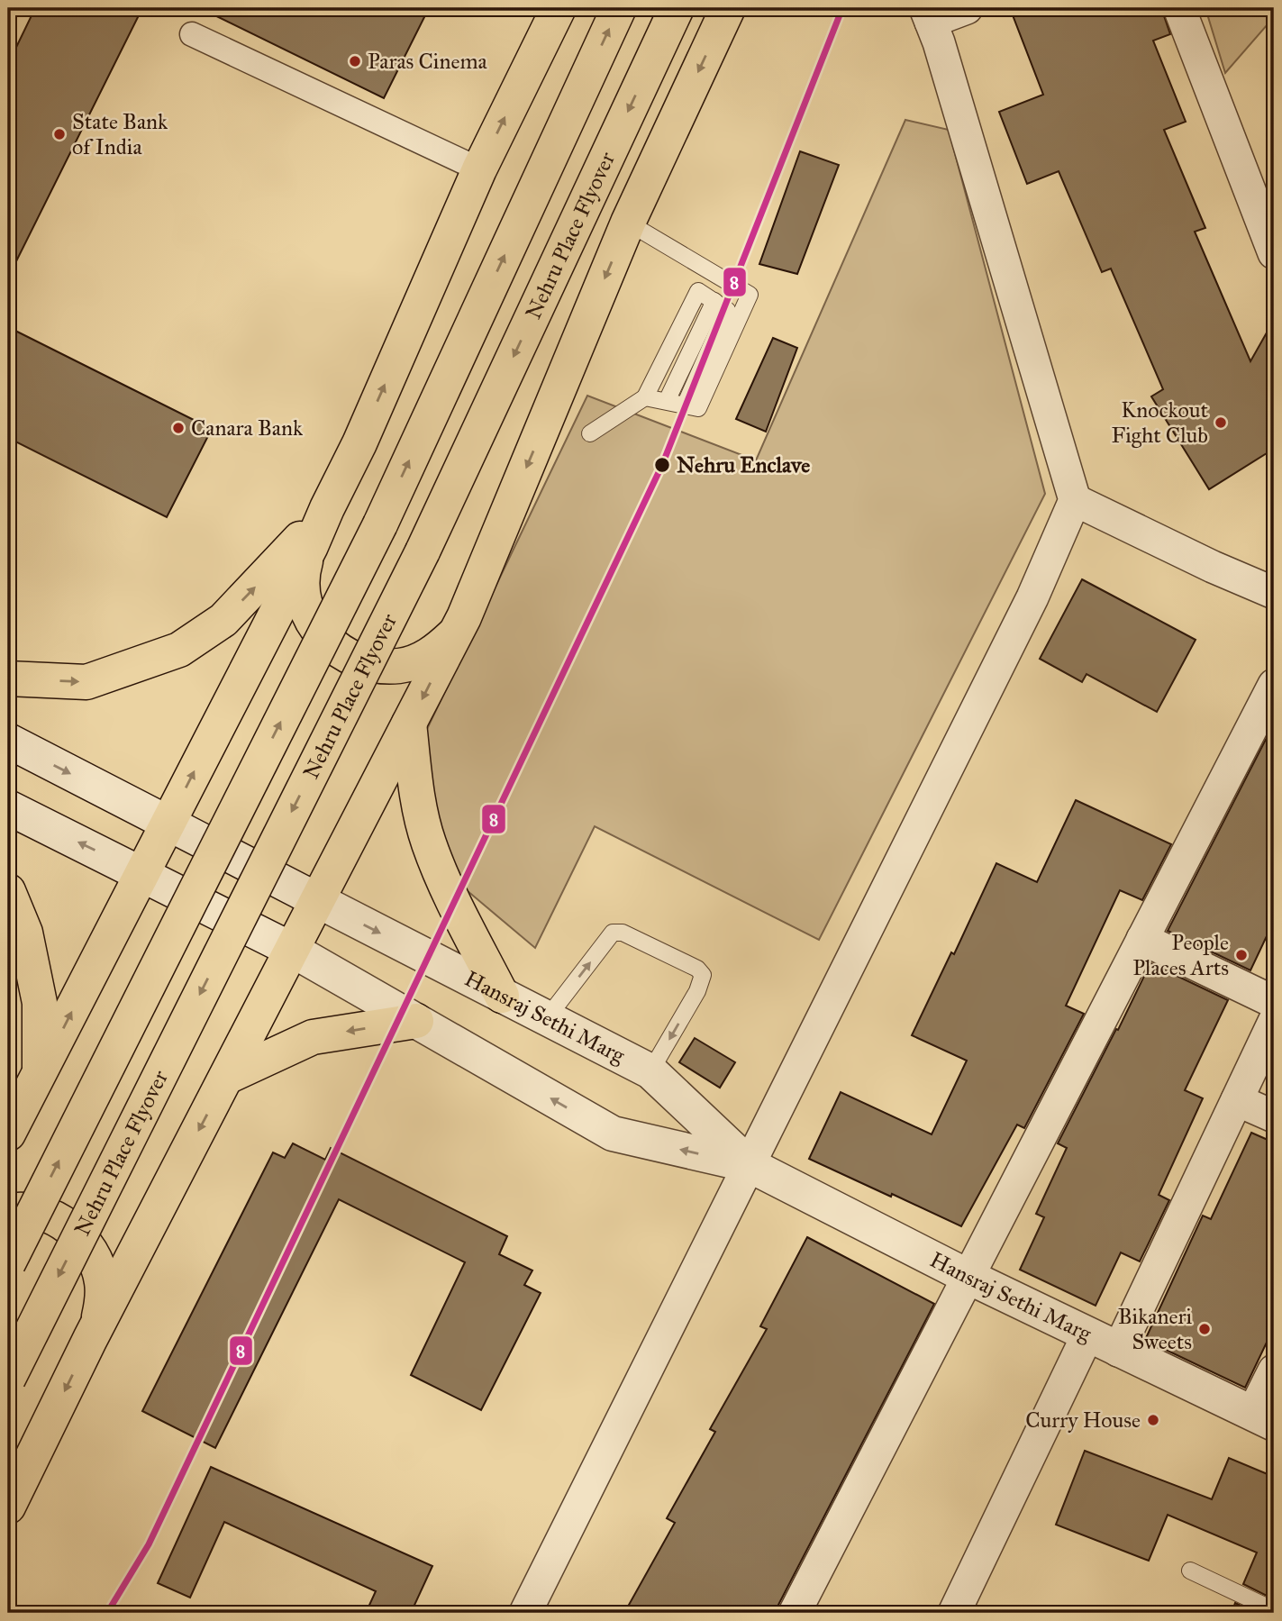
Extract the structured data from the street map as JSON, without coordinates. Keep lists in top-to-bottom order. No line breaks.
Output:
{"streets":{"main road":["Nehru Place Flyover"],"street":["Hansraj Sethi Marg"]},"places":["Paras Cinema","State Bank of India","Knockout Fight Club","Canara Bank","Nehru Enclave","People Places Arts","Bikaneri Sweets","Curry House"],"lines":["transit line 8"]}
